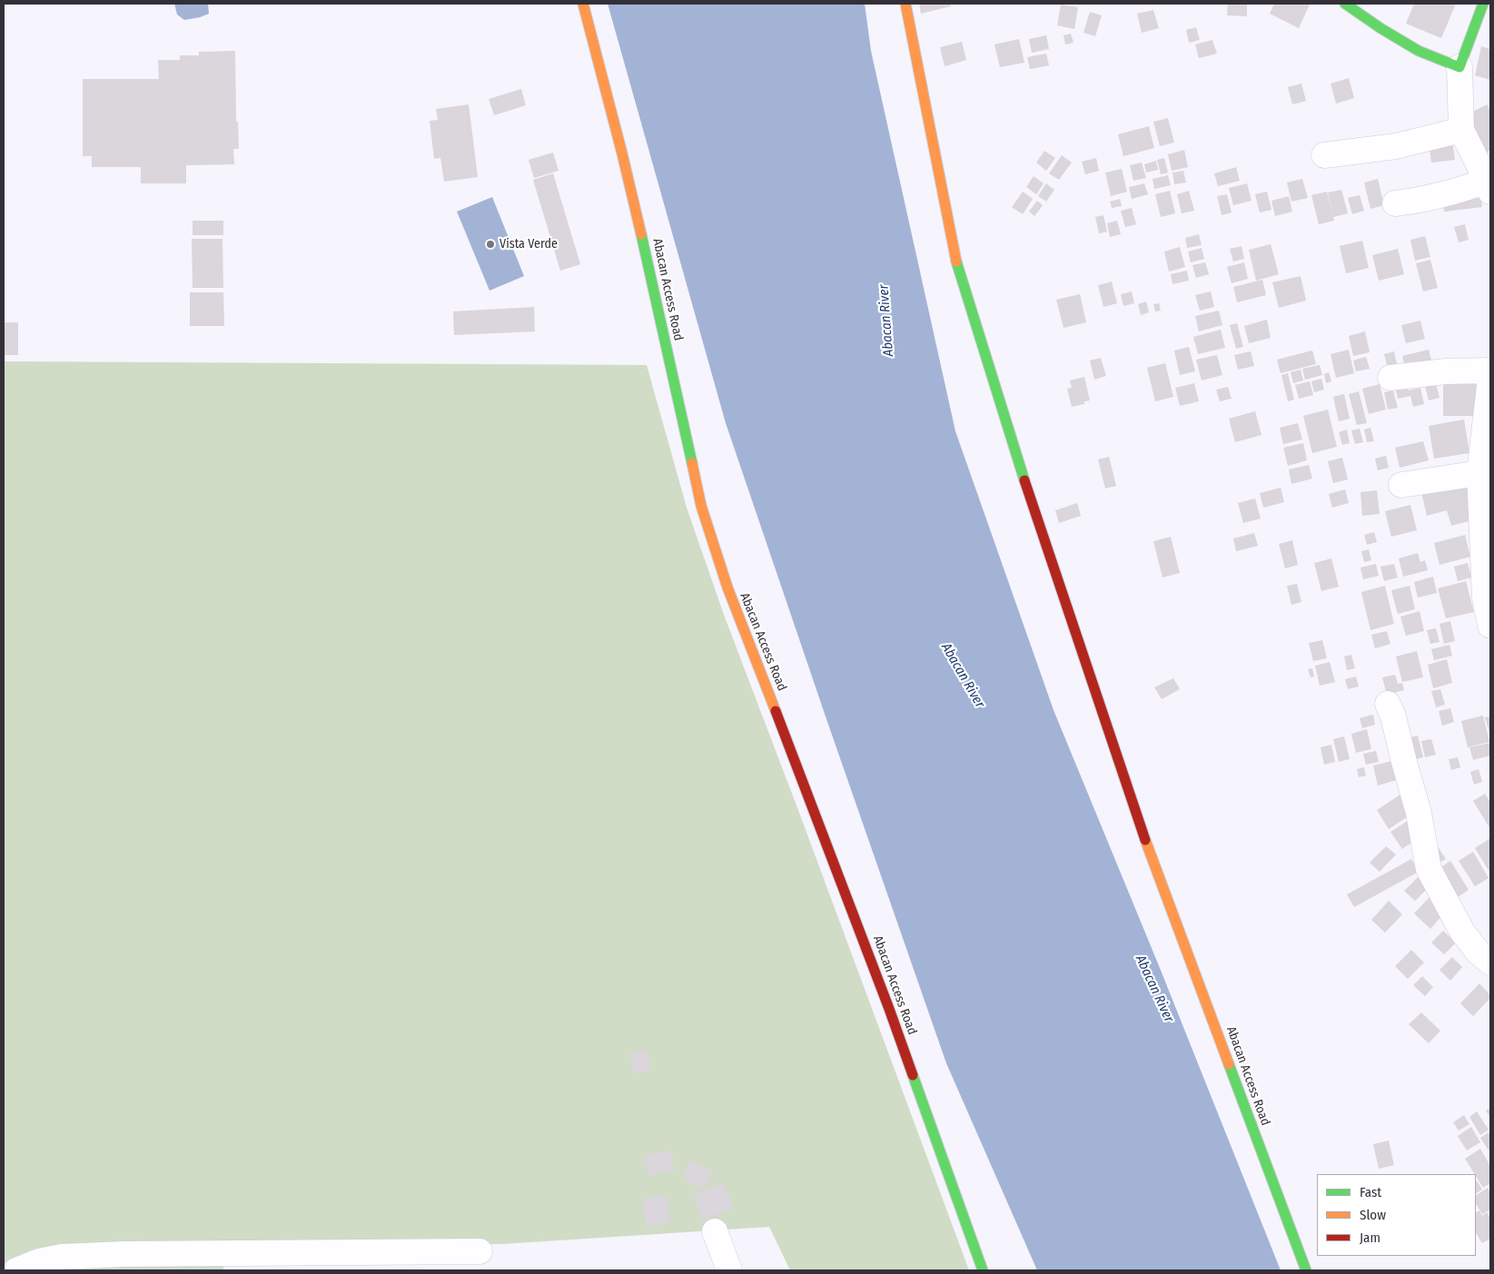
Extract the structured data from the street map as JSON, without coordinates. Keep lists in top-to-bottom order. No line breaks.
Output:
{"streets":{"street":["Abacan Access Road"]},"water":["Abacan River"],"places":["Vista Verde"],"legend":["Fast","Slow","Jam"]}
